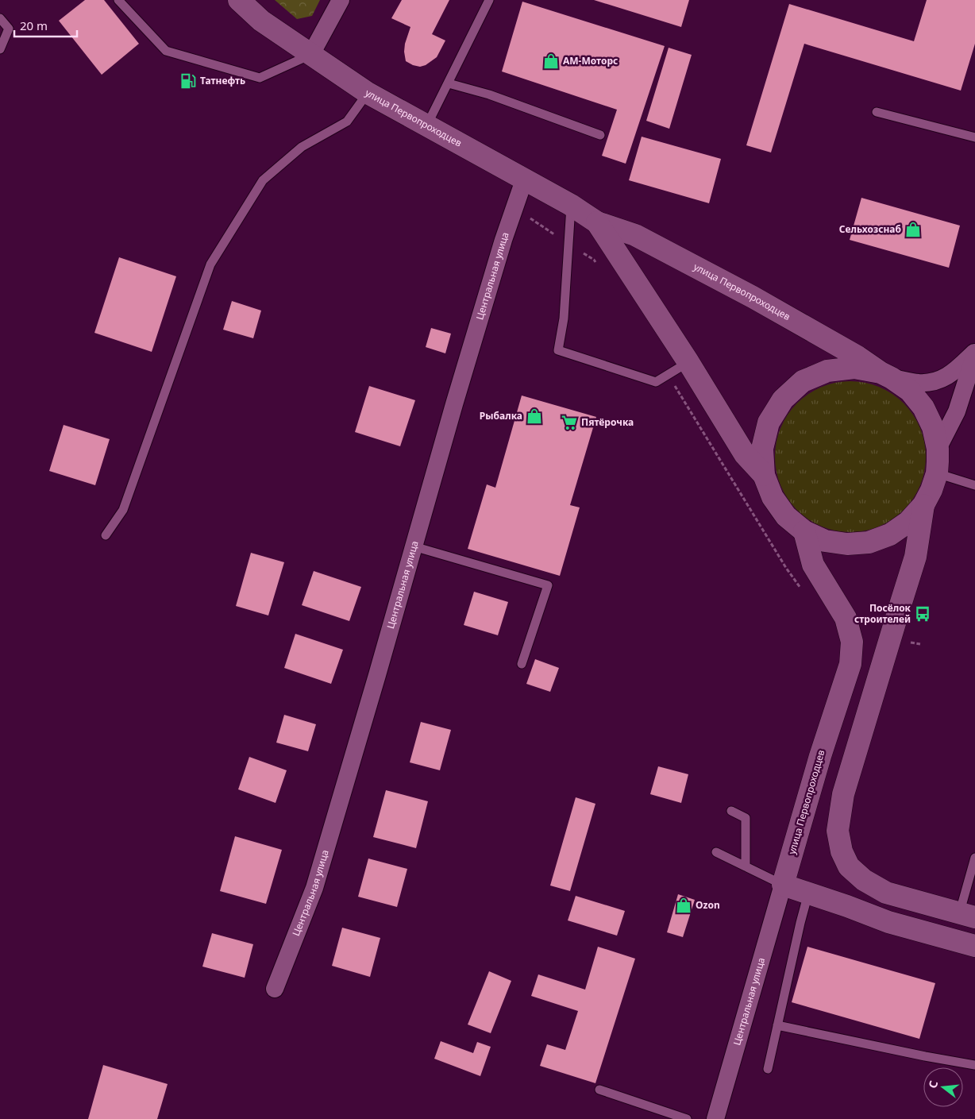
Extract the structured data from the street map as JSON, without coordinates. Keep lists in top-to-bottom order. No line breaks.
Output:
{"streets":{"street":["улица Первопроходцев","Центральная улица"]},"crossings":[["улица Первопроходцев","Центральная улица"]],"places":{"shop":["АМ-Моторс","Сельхозснаб","Рыбалка","Ozon"],"fuel station":["Татнефть"],"supermarket":["Пятёрочка"],"bus stop":["Посёлок строителей"]},"scale_bar":"20 m","north":"left"}
